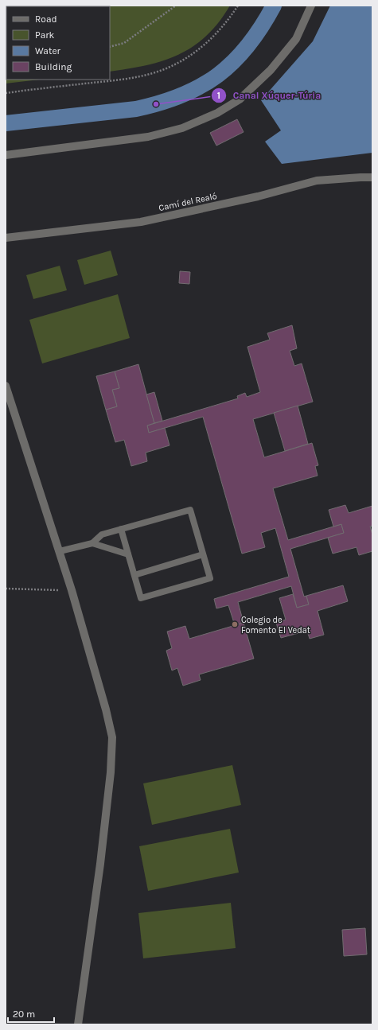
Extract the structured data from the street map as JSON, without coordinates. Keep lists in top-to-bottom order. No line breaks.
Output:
{"streets":{"street":["Camí del Realó"]},"places":["Canal Xúquer-Túria","Colegio de Fomento El Vedat"],"legend":["Road","Park","Water","Building"],"scale_bar":"20 m"}
